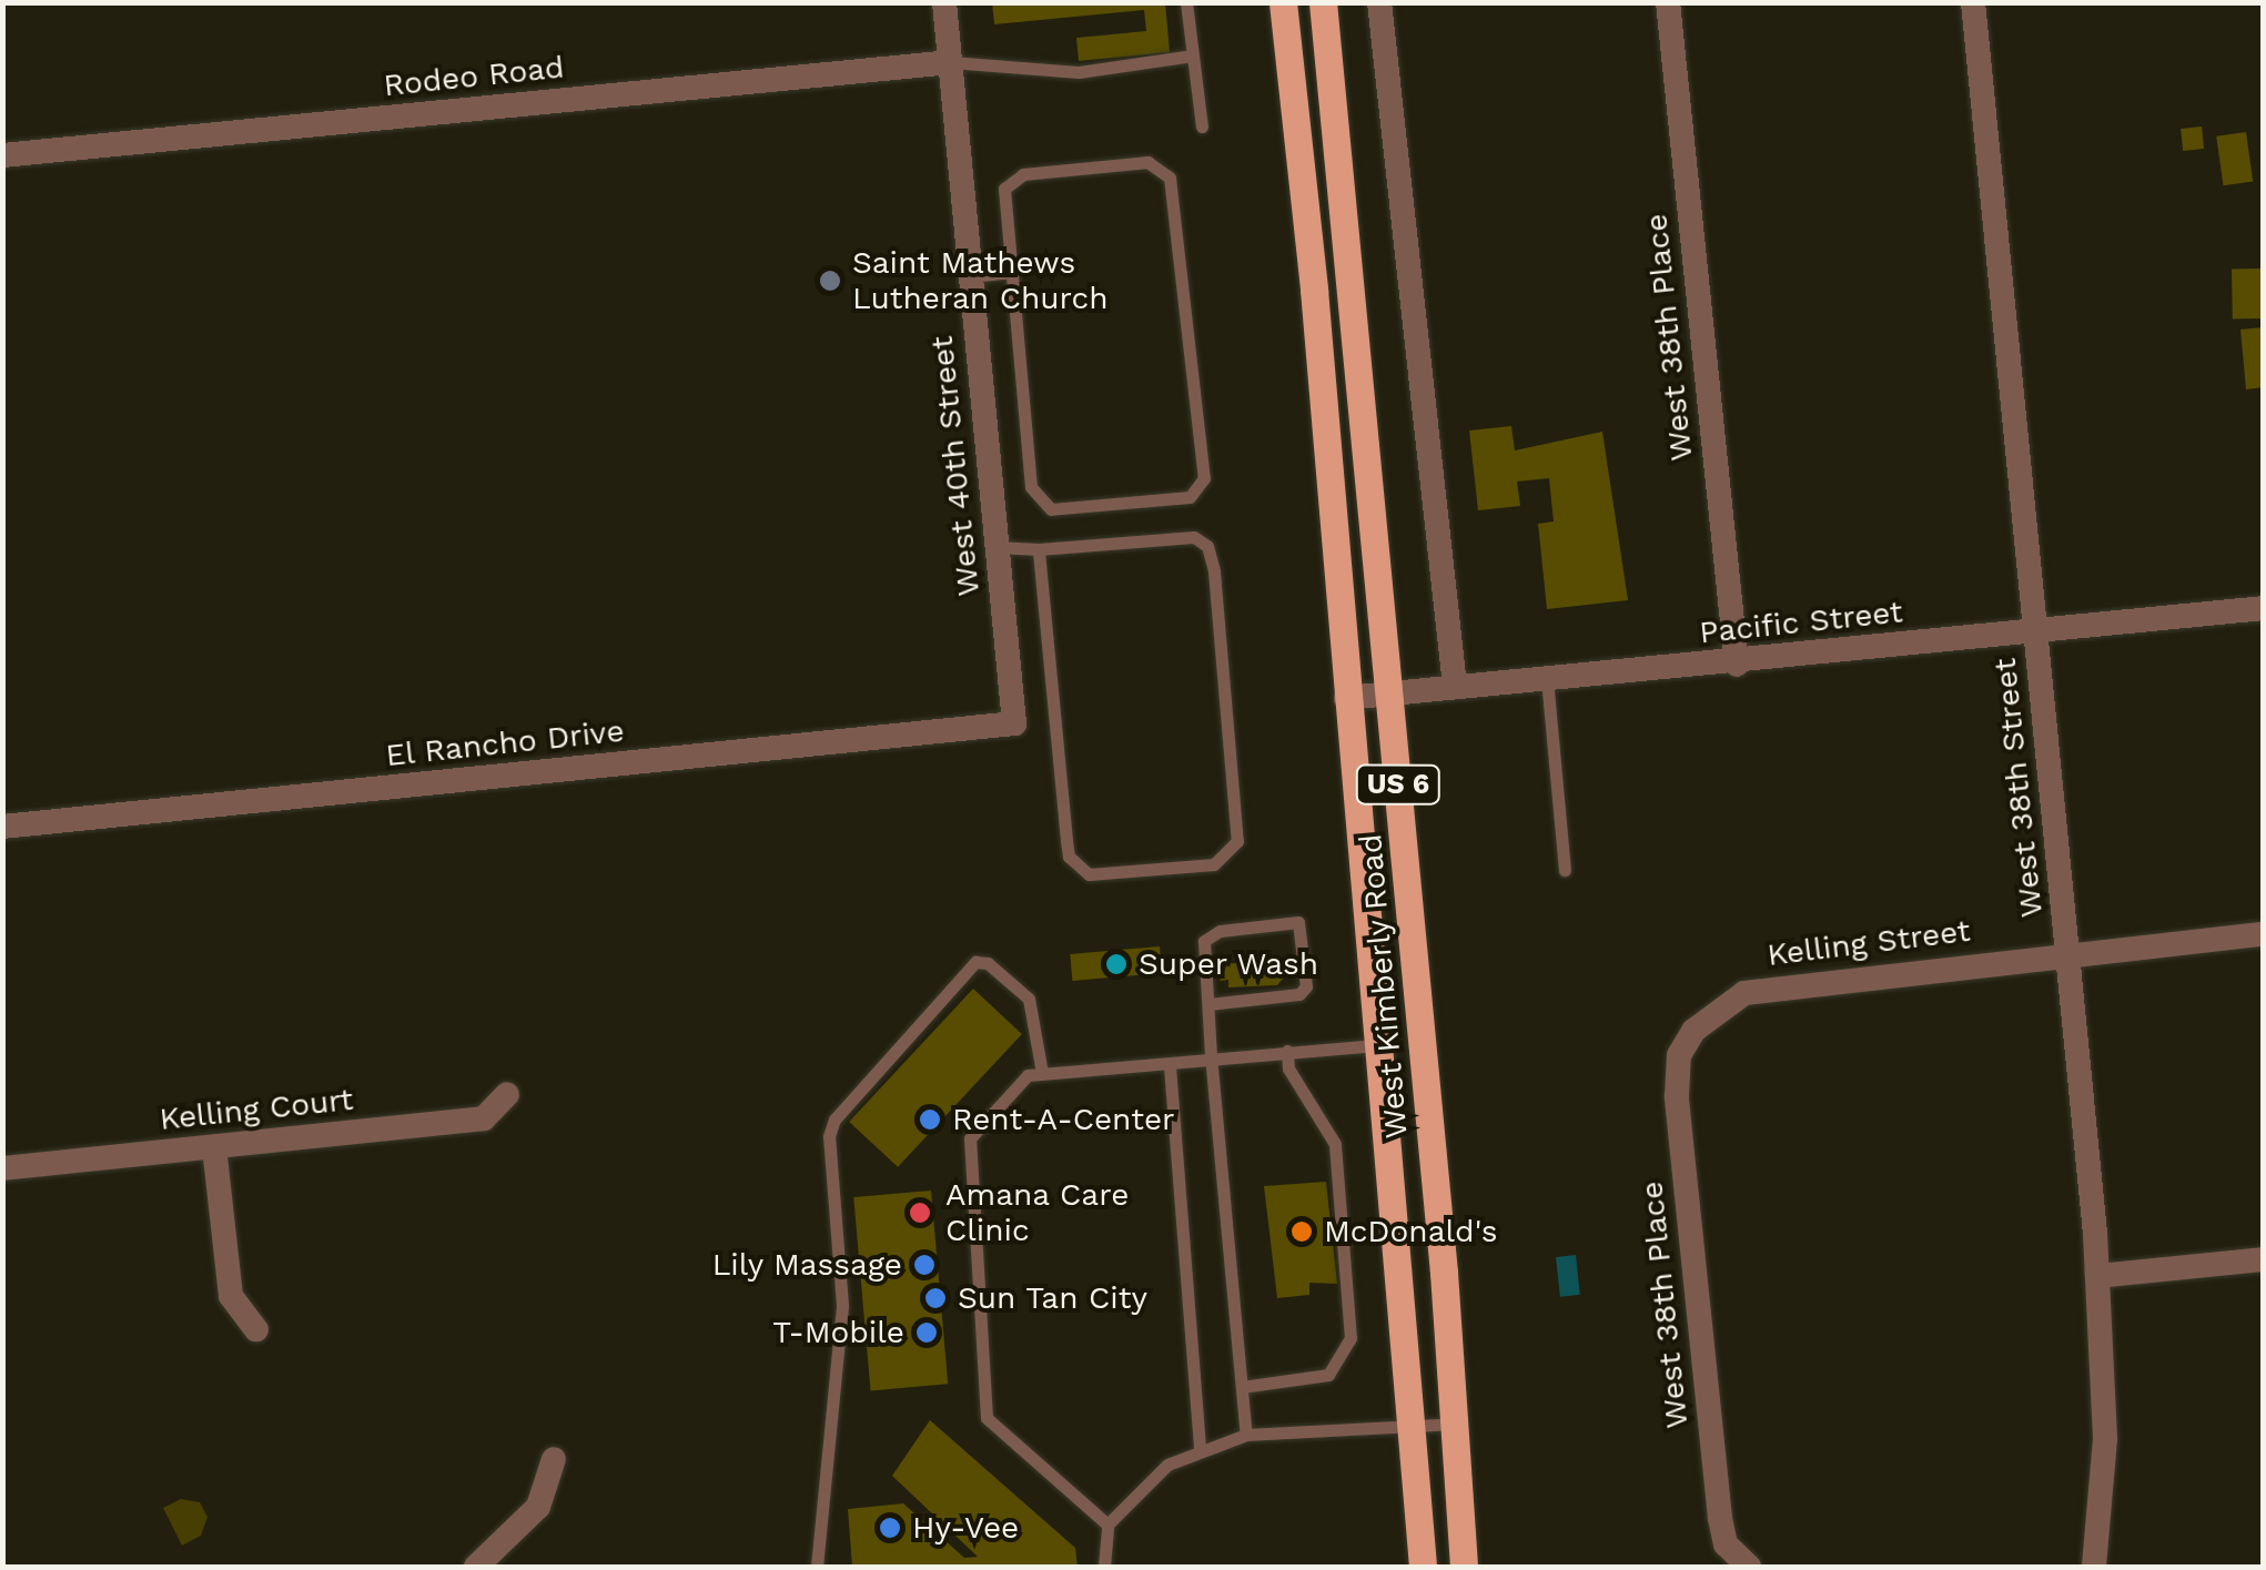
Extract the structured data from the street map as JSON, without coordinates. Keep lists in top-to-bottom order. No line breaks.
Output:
{"streets":{"main road":["US 6","West Kimberly Road"],"street":["Rodeo Road","West 38th Place","West 40th Street","Pacific Street","El Rancho Drive","West 38th Street","Kelling Street","Kelling Court"]},"crossings":[["Rodeo Road","West 40th Street"],["West 38th Place","Pacific Street"],["West 38th Place","Kelling Street"],["West 40th Street","El Rancho Drive"],["Pacific Street","West 38th Street"],["Pacific Street","West Kimberly Road"],["West 38th Street","Kelling Street"]],"places":["Saint Mathews Lutheran Church","Super Wash","Rent-A-Center","Amana Care Clinic","McDonald's","Lily Massage","Sun Tan City","T-Mobile","Hy-Vee"]}
